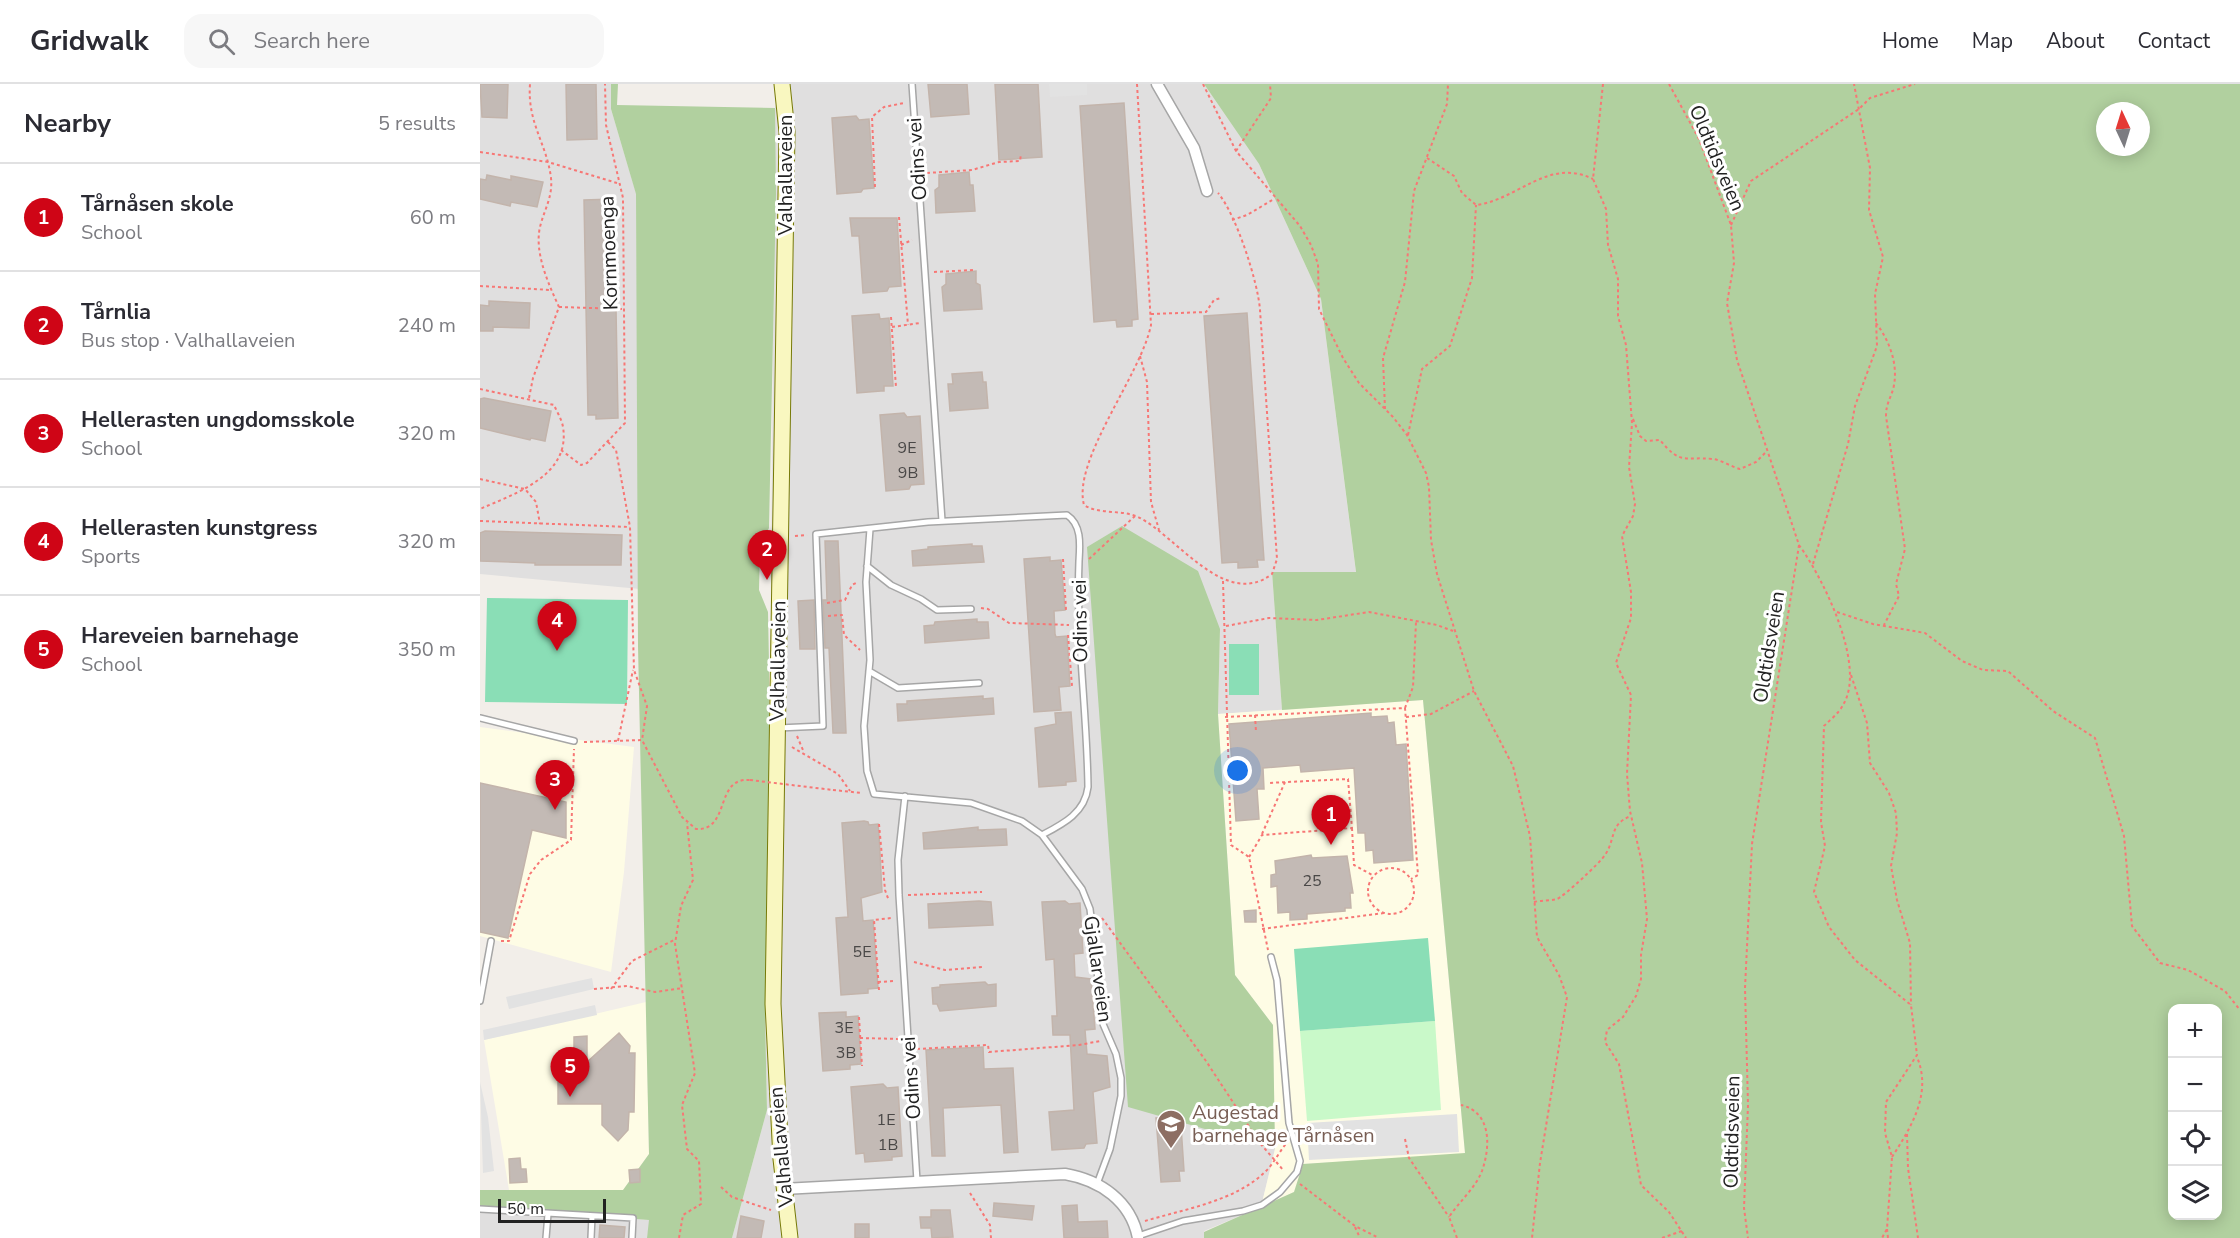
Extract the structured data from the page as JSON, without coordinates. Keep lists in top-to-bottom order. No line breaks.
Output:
{"streets":{"street":["Valhallaveien"],"lane":["Odins vei","Gjallarveien"],"path":["Oldtidsveien","Kornmoenga"]},"crossings":[["Odins vei","Gjallarveien"]],"places":{"school or university":["Augestad barnehage Tårnåsen"]},"house_numbers":["9E","9B","25","5E","3E","3B","1E","1B"],"scale_bar":"50 m","north":"top","page":{"header":"Gridwalk","search":"Search here","nav":["Home","Map","About","Contact"],"heading":["Nearby","5 results"],"list":[{"mark":"1","name":"Tårnåsen skole","note":"School","value":"60 m"},{"mark":"2","name":"Tårnlia","note":"Bus stop · Valhallaveien","value":"240 m"},{"mark":"3","name":"Hellerasten ungdomsskole","note":"School","value":"320 m"},{"mark":"4","name":"Hellerasten kunstgress","note":"Sports","value":"320 m"},{"mark":"5","name":"Hareveien barnehage","note":"School","value":"350 m"}],"pins":["2","4","3","1","5"],"map_buttons":["+","−"],"scale":"50 m"}}
